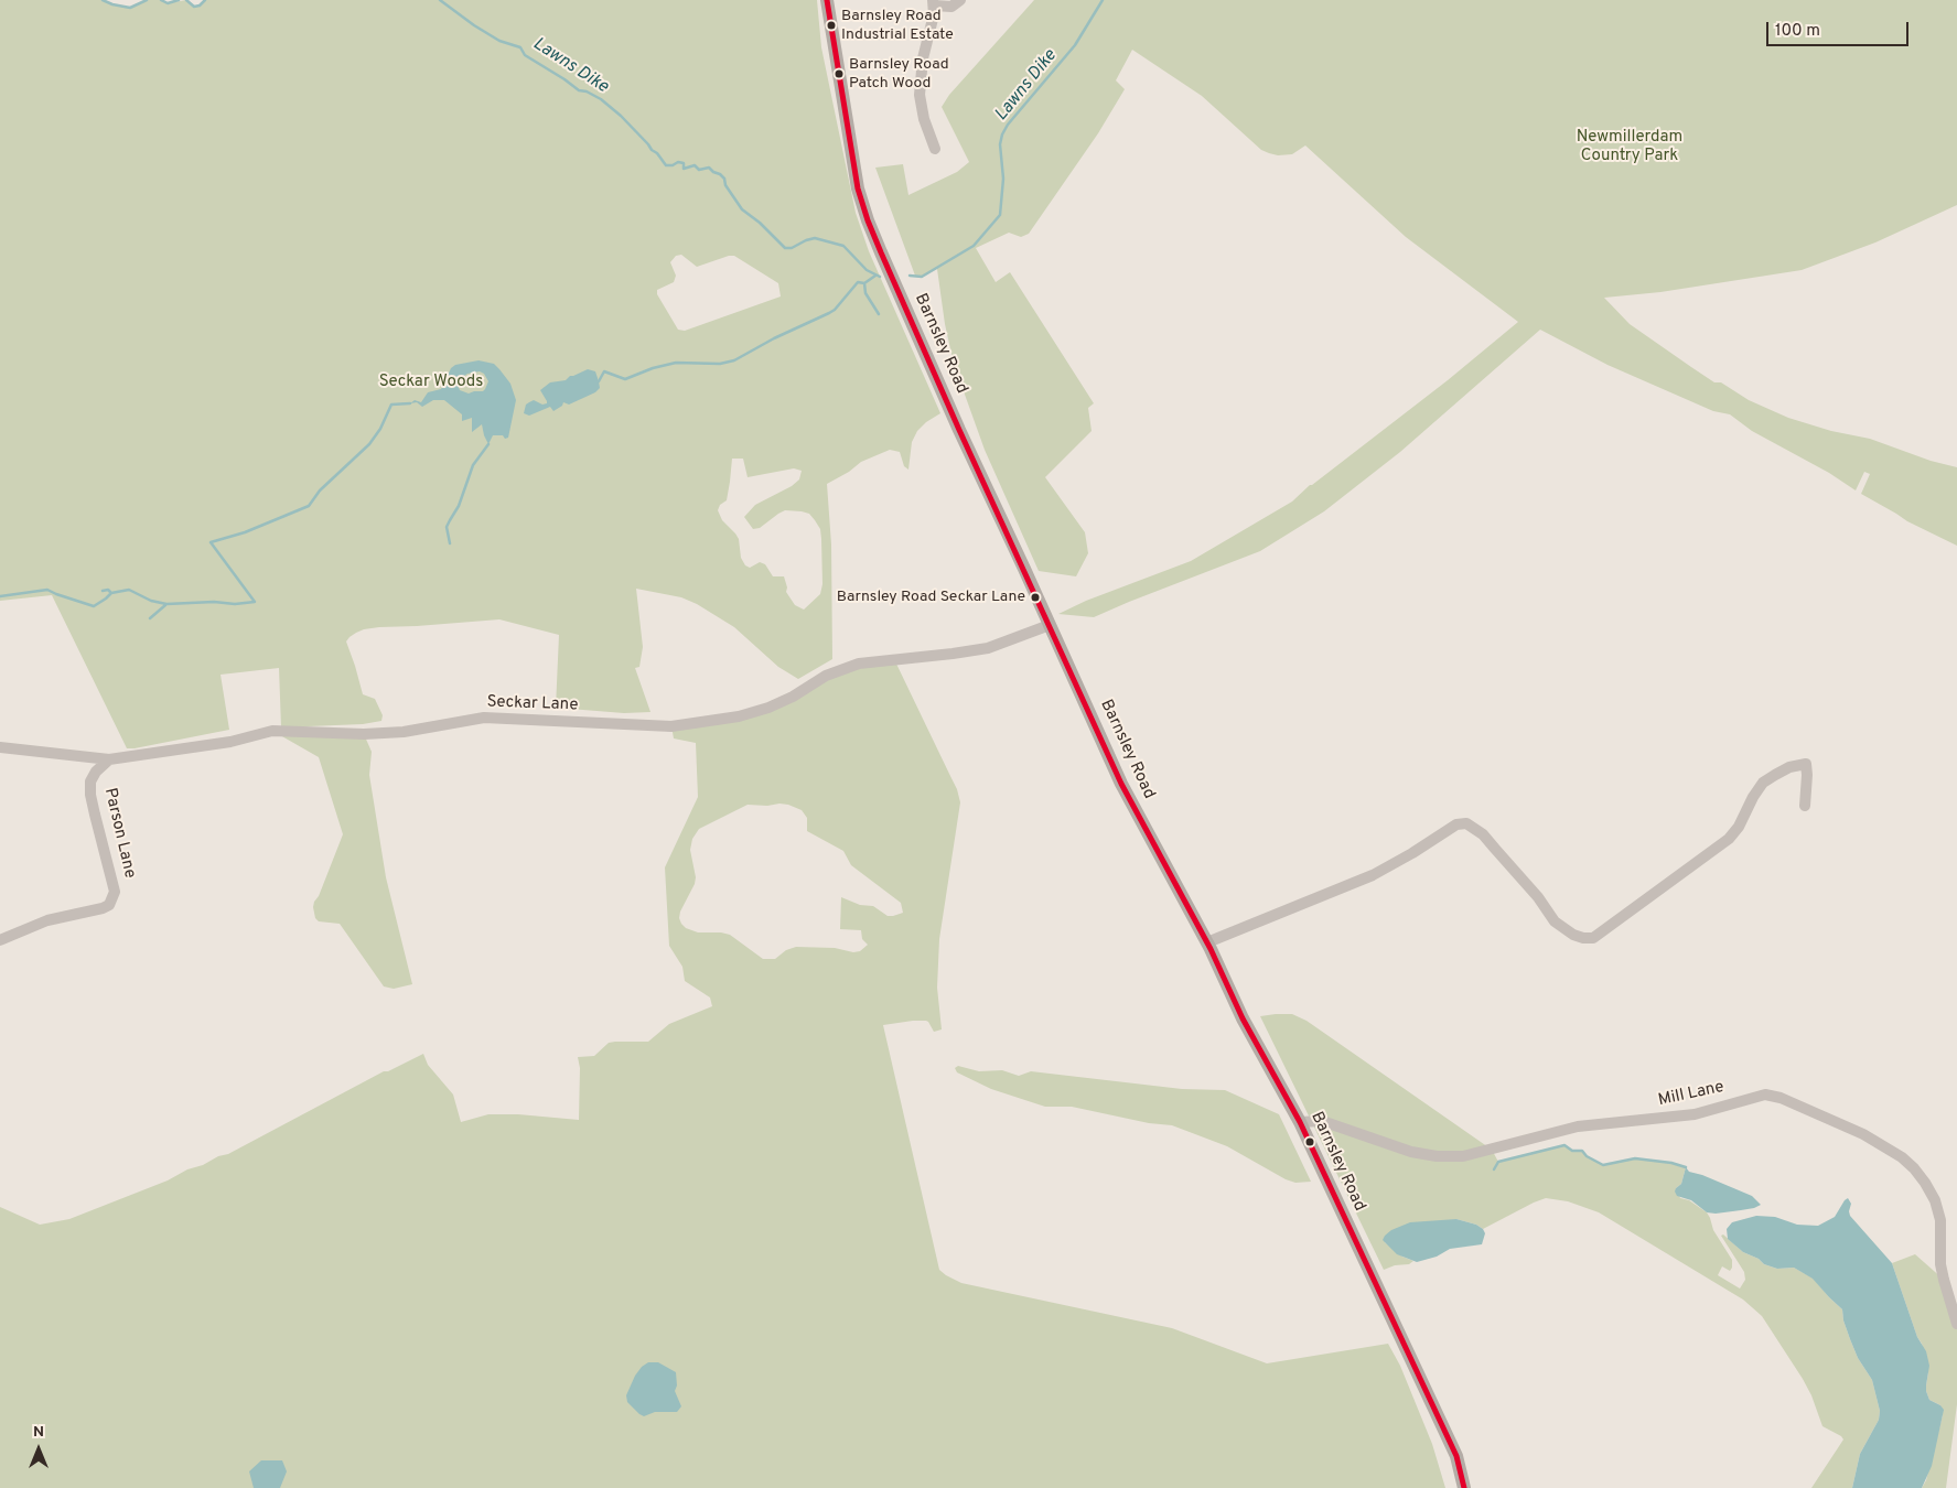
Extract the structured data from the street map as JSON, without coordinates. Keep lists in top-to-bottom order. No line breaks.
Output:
{"streets":{"main road":["Barnsley Road"],"street":["Seckar Lane","Parson Lane","Mill Lane"]},"crossings":[["Barnsley Road","Seckar Lane"],["Barnsley Road","Mill Lane"],["Seckar Lane","Parson Lane"]],"water":["Lawns Dike"],"parks":["Newmillerdam Country Park","Seckar Woods"],"places":["Barnsley Road Industrial Estate","Barnsley Road Patch Wood","Barnsley Road Seckar Lane"],"scale_bar":"100 m","north":"top"}
